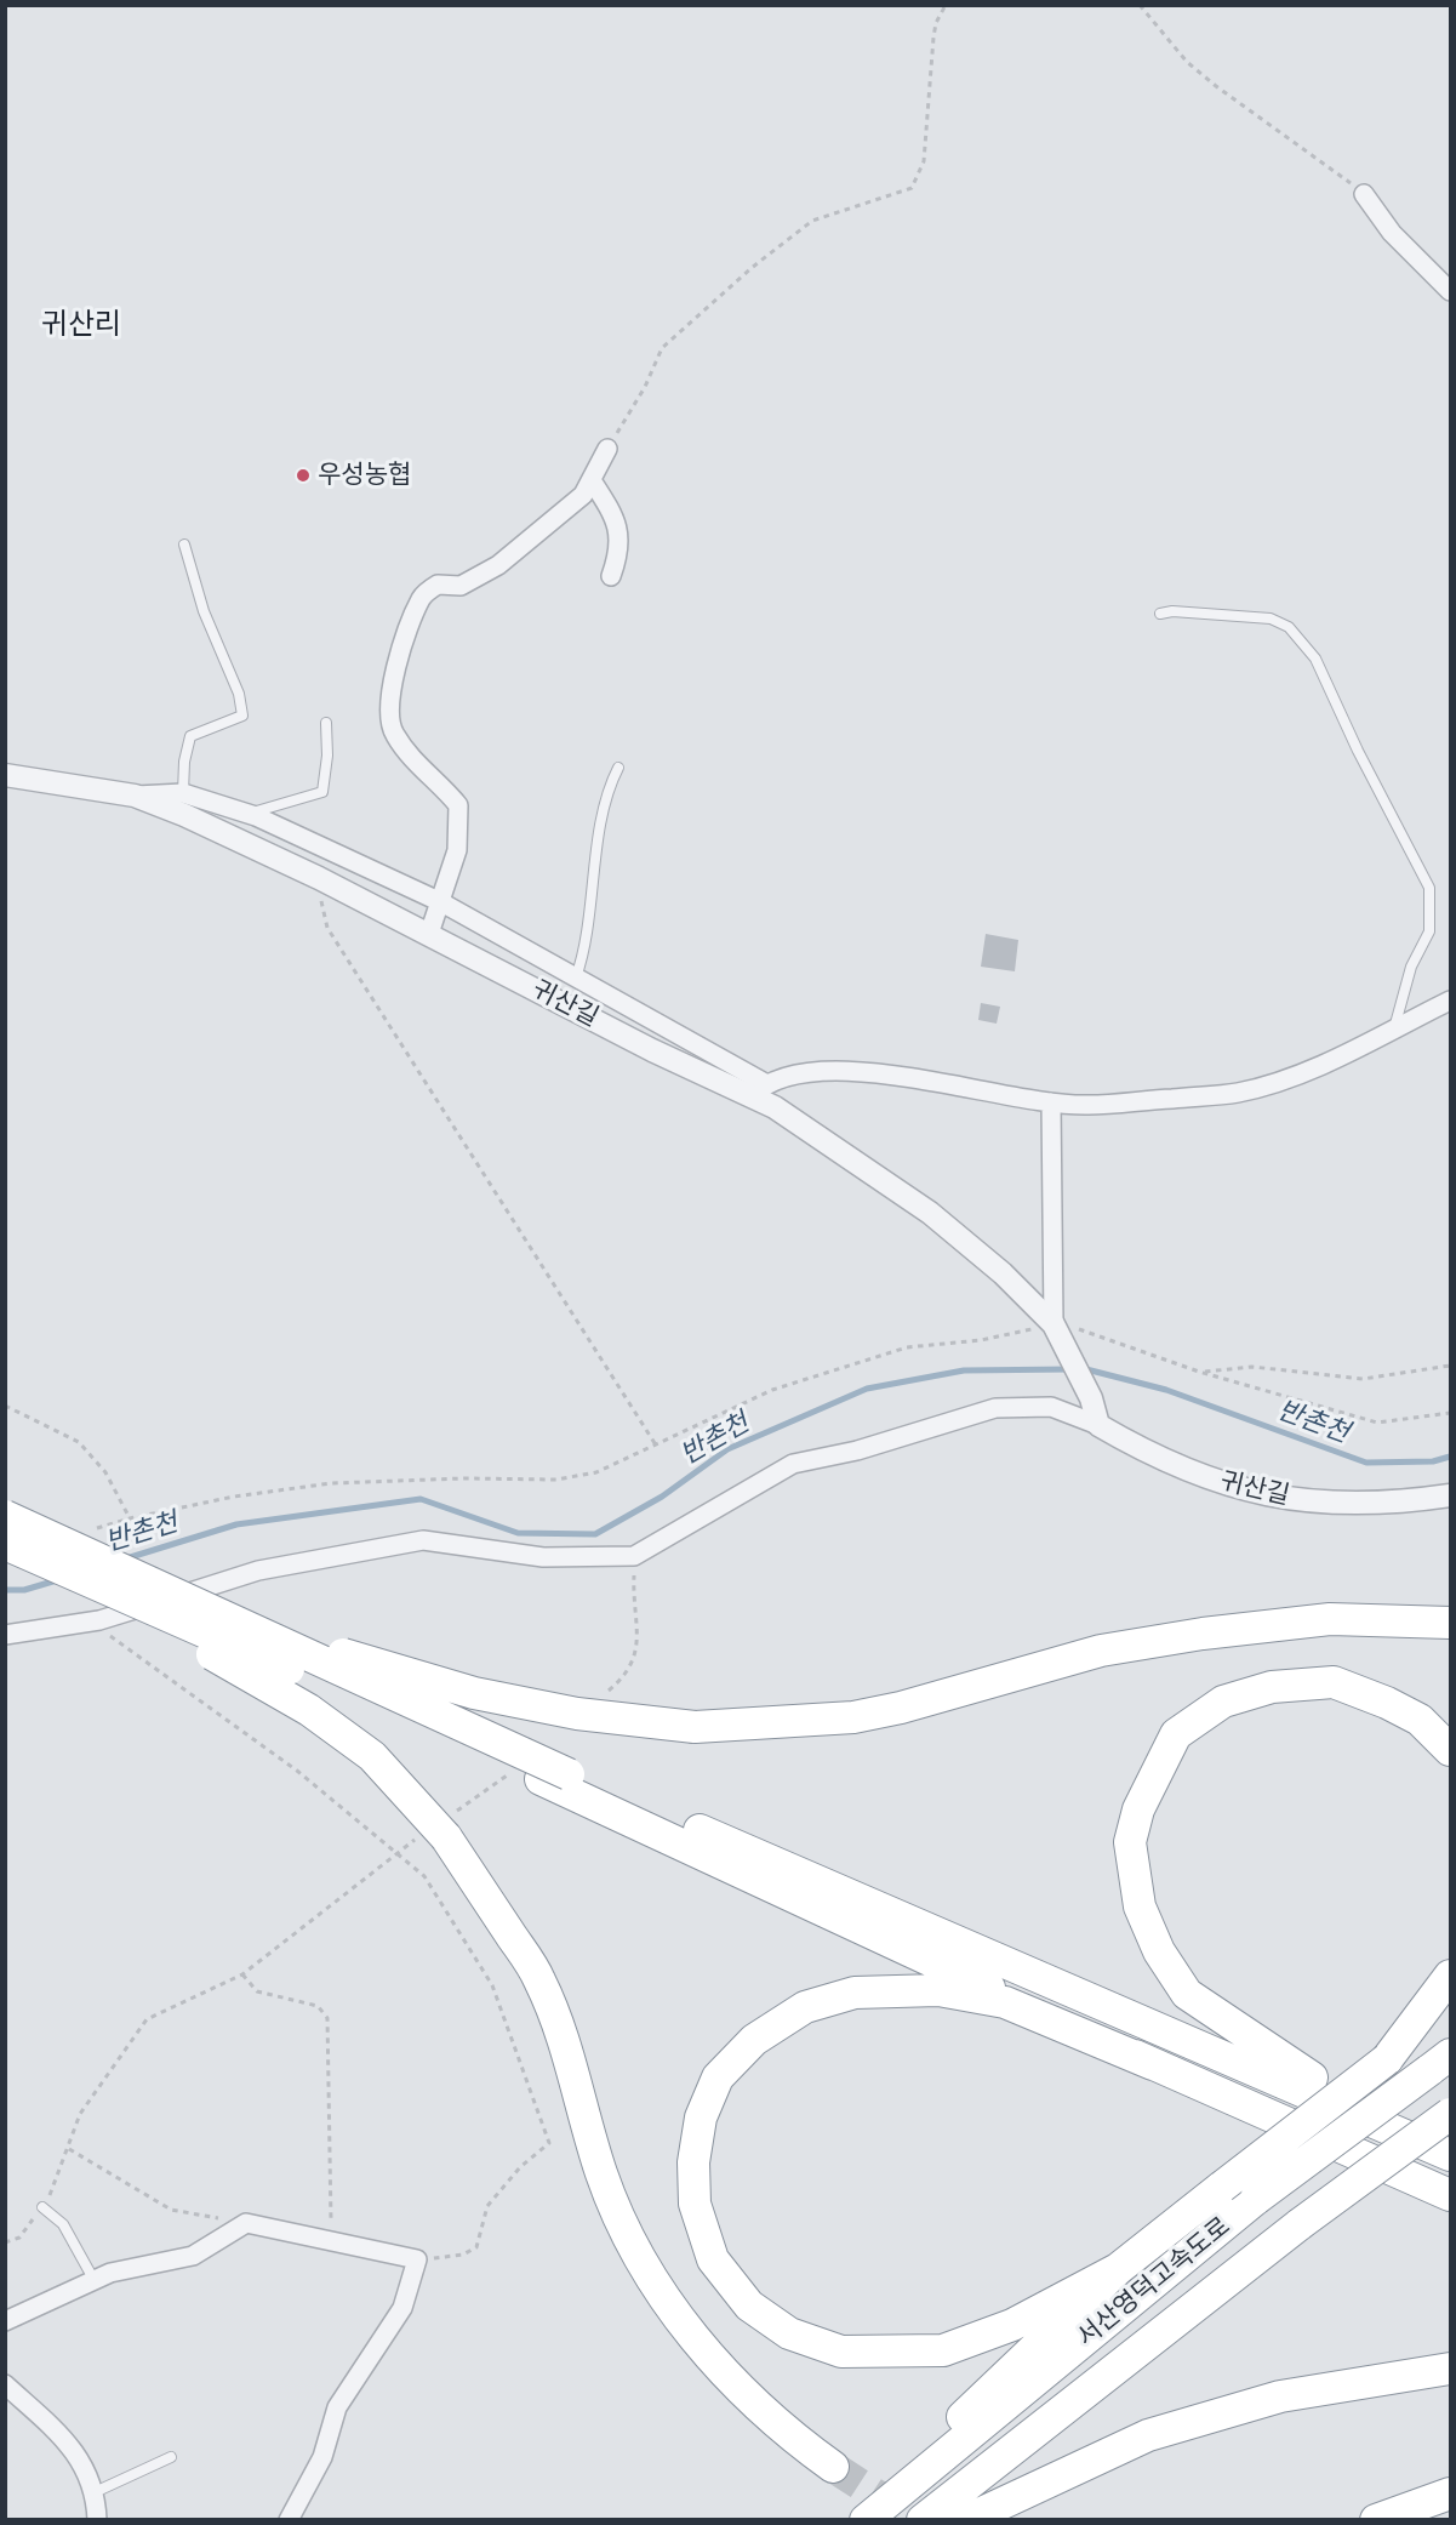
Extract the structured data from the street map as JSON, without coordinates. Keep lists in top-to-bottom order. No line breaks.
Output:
{"streets":{"highway":["서산영덕고속도로"],"street":["귀산길"]},"districts":["귀산리"],"water":["반촌천"],"places":["우성농협"]}
